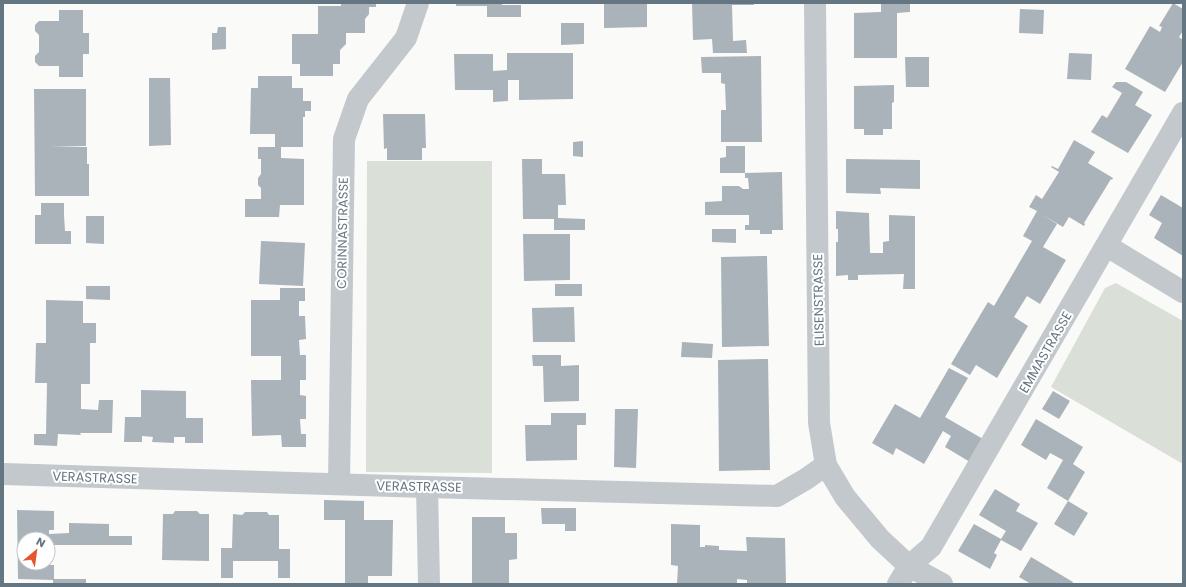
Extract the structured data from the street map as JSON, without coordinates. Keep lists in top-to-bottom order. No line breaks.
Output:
{"streets":{"street":["CORINNASTRASSE","ELISENSTRASSE","EMMASTRASSE","VERASTRASSE"]},"crossings":[["CORINNASTRASSE","VERASTRASSE"],["ELISENSTRASSE","EMMASTRASSE"],["ELISENSTRASSE","VERASTRASSE"]],"north":"top right"}
